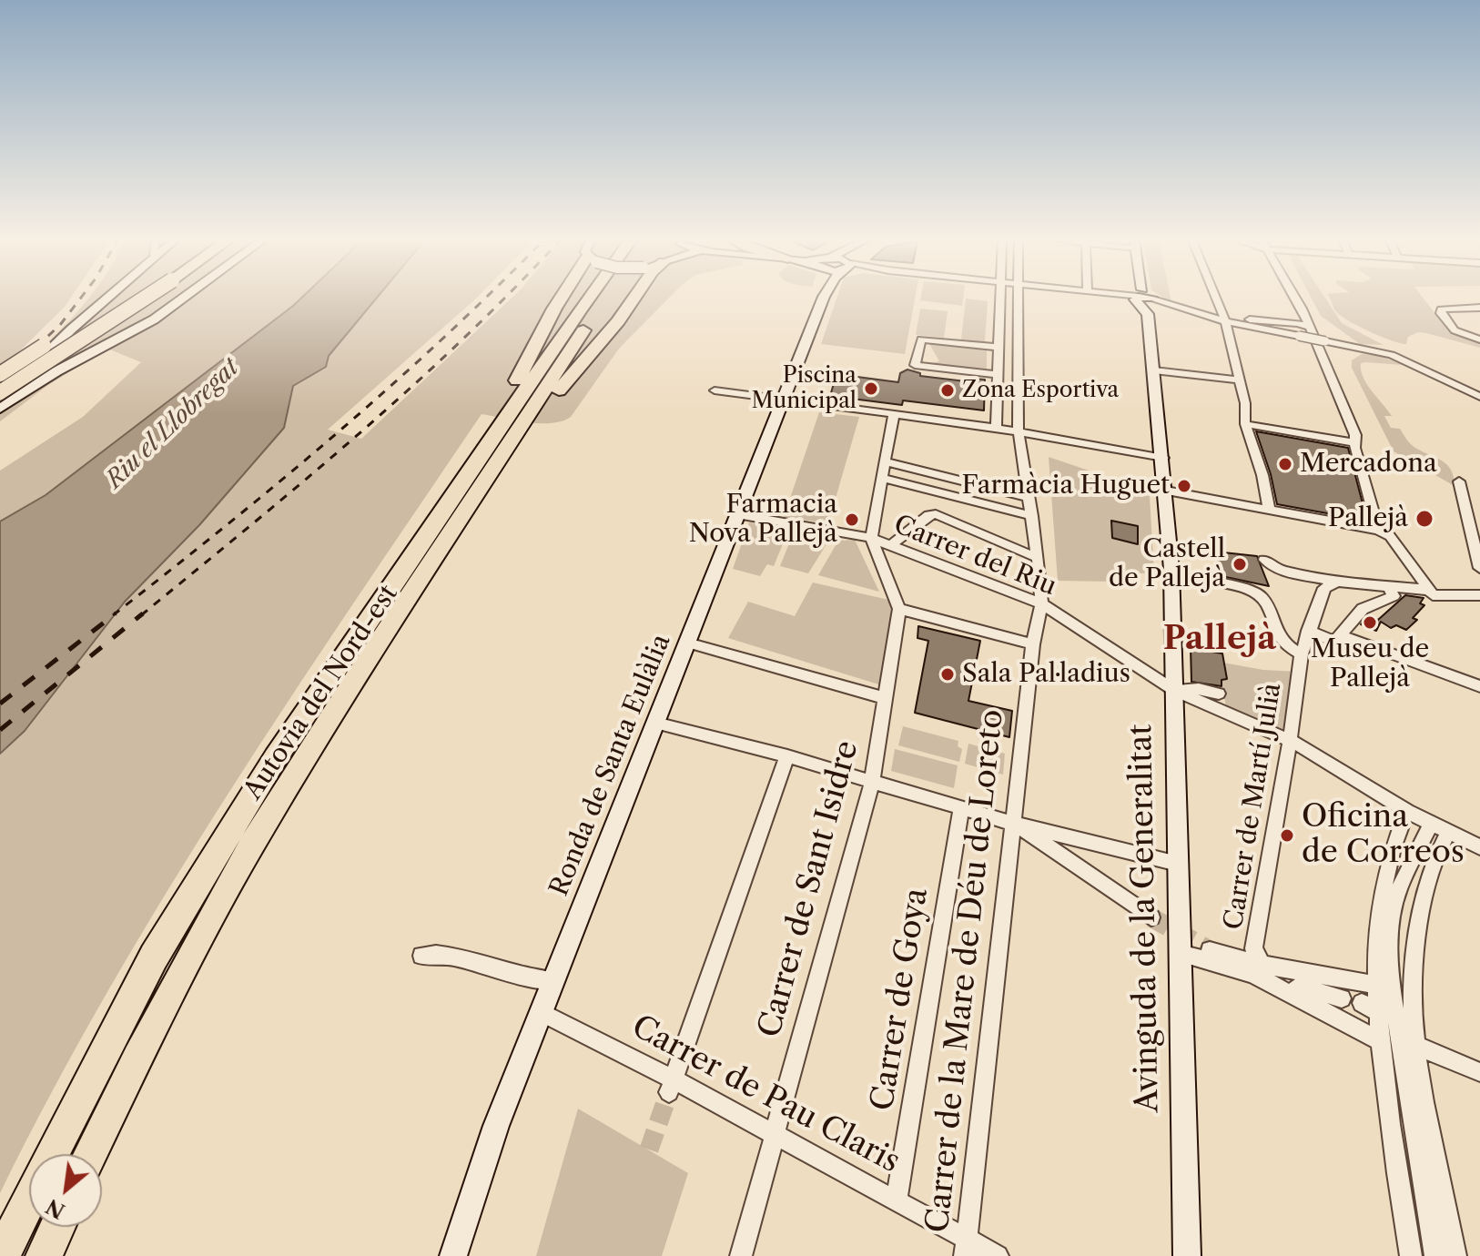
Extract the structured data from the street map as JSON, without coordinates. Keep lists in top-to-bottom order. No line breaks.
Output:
{"streets":{"highway":["Autovia del Nord-est"],"main road":["Ronda de Santa Eulàlia","Avinguda de la Generalitat"],"street":["Carrer del Riu","Carrer de Martí Julià","Carrer de Sant Isidre","Carrer de la Mare de Déu de Loreto","Carrer de Goya","Carrer de Pau Claris"]},"crossings":[["Carrer del Riu","Ronda de Santa Eulàlia"],["Carrer del Riu","Carrer de Martí Julià"],["Carrer del Riu","Avinguda de la Generalitat"],["Carrer del Riu","Carrer de la Mare de Déu de Loreto"],["Ronda de Santa Eulàlia","Carrer de Pau Claris"],["Carrer de Sant Isidre","Carrer de Pau Claris"],["Carrer de la Mare de Déu de Loreto","Carrer de Pau Claris"],["Carrer de Goya","Carrer de Pau Claris"]],"districts":["Pallejà"],"water":["Riu el Llobregat"],"places":["Piscina Municipal","Zona Esportiva","Mercadona","Farmàcia Huguet","Pallejà","Farmacia Nova Pallejà","Castell de Pallejà","Museu de Pallejà","Sala Pal·ladius","Oficina de Correos"],"north":"bottom left"}
